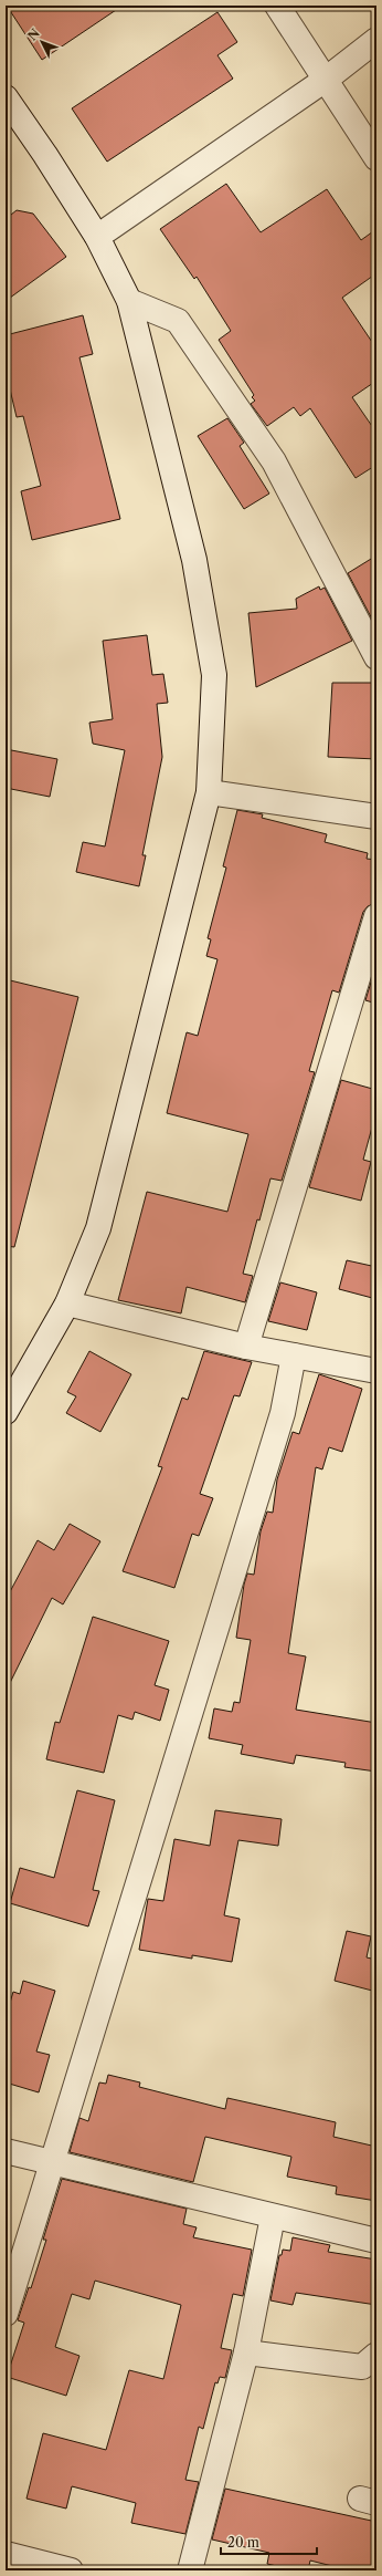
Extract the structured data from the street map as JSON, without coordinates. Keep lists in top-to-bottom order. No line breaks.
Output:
{"scale_bar":"20 m","north":"top left"}
